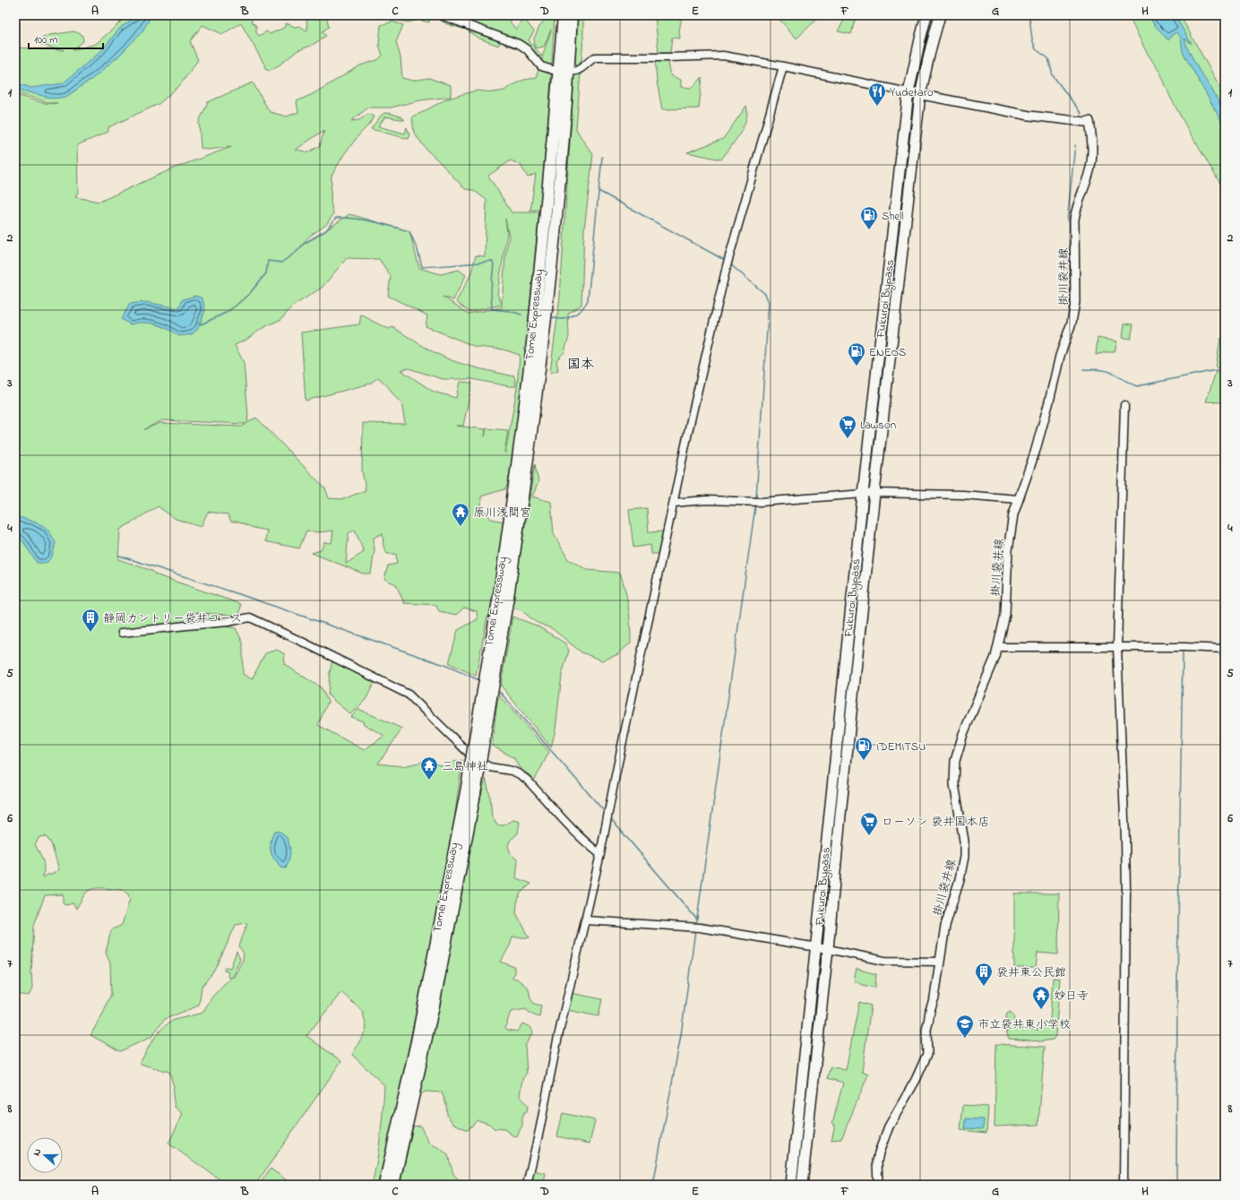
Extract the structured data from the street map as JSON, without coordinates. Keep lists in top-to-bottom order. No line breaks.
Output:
{"streets":{"highway":["Fukuroi Bypass","Tomei Expressway"],"main road":["掛川袋井線"]},"crossings":[["掛川袋井線","Fukuroi Bypass"]],"districts":["国本"],"places":{"restaurant":["Yudetaro"],"fuel station":["Shell","ENEOS","IDEMITSU"],"supermarket":["Lawson","ローソン 袋井国本店"],"temple":["原川浅間宮","三島神社","妙日寺"],"building":["静岡カントリー袋井コース","袋井東公民館"],"school or university":["市立袋井東小学校"]},"scale_bar":"100 m","north":"left","grid":{"columns":["A","B","C","D","E","F","G","H"],"rows":["1","2","3","4","5","6","7","8"]}}
